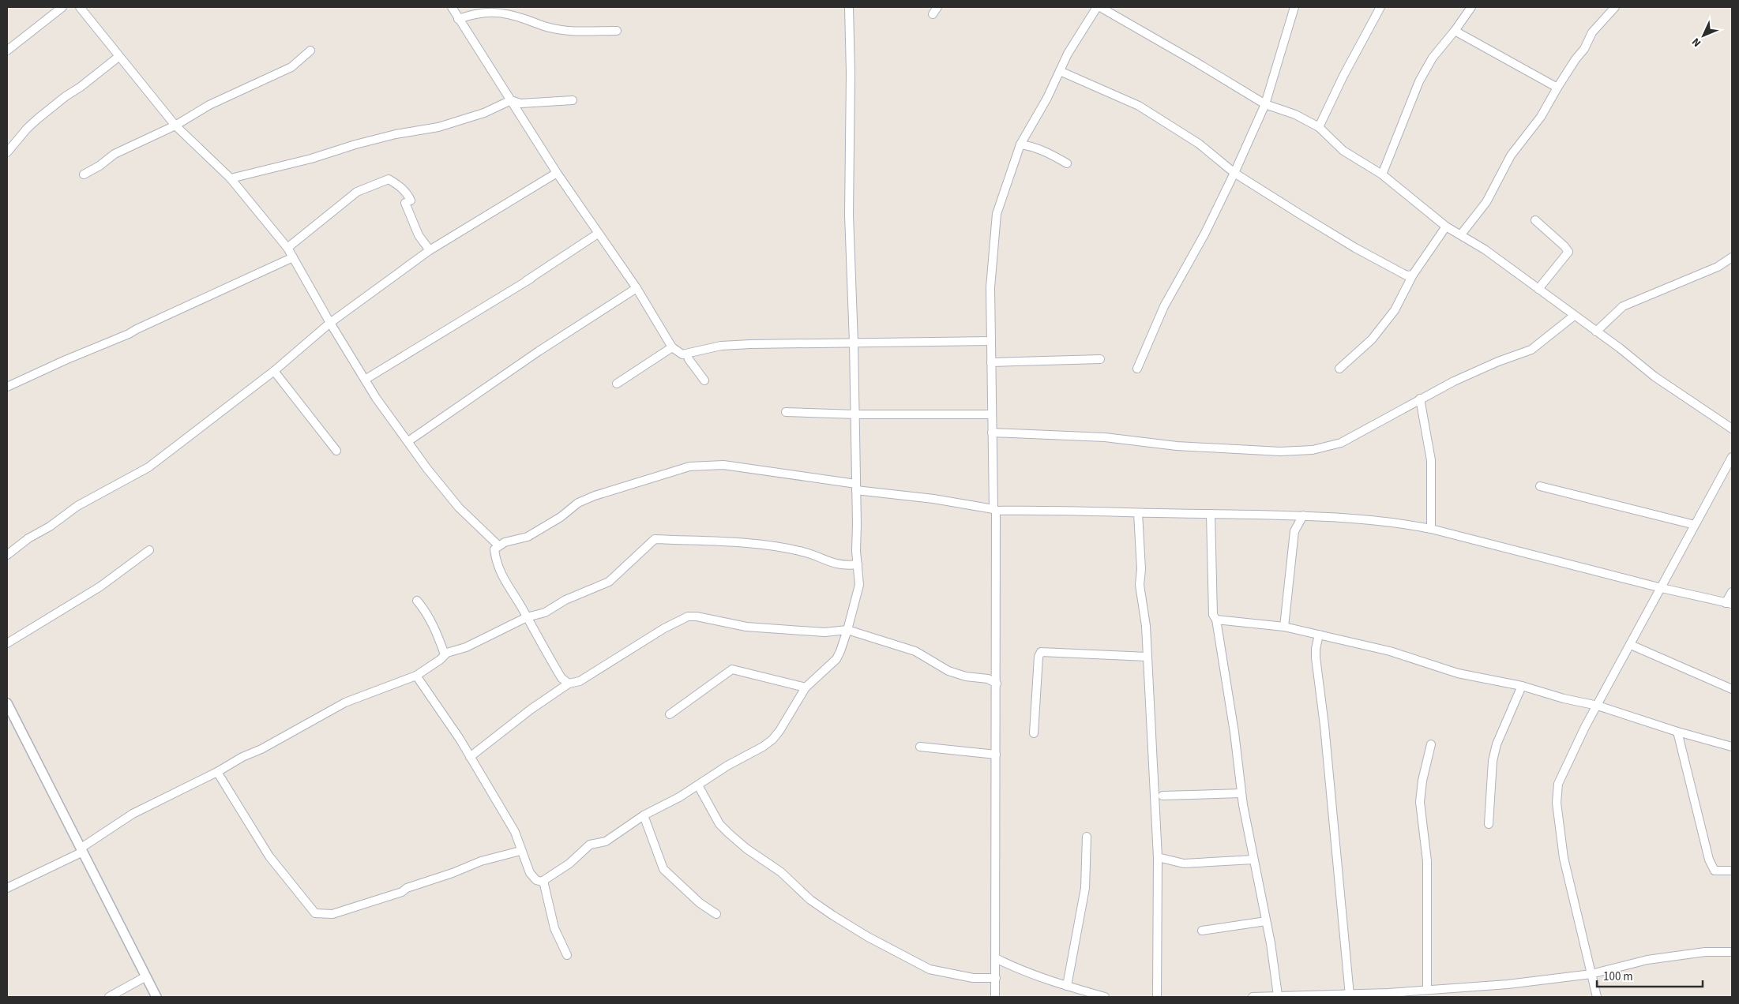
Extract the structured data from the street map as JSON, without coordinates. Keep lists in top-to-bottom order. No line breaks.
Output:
{"scale_bar":"100 m","north":"bottom left"}
